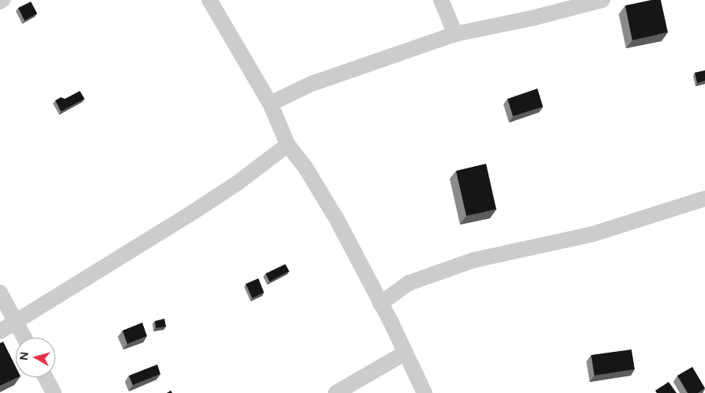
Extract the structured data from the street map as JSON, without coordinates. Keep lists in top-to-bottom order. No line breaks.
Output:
{"north":"left"}
